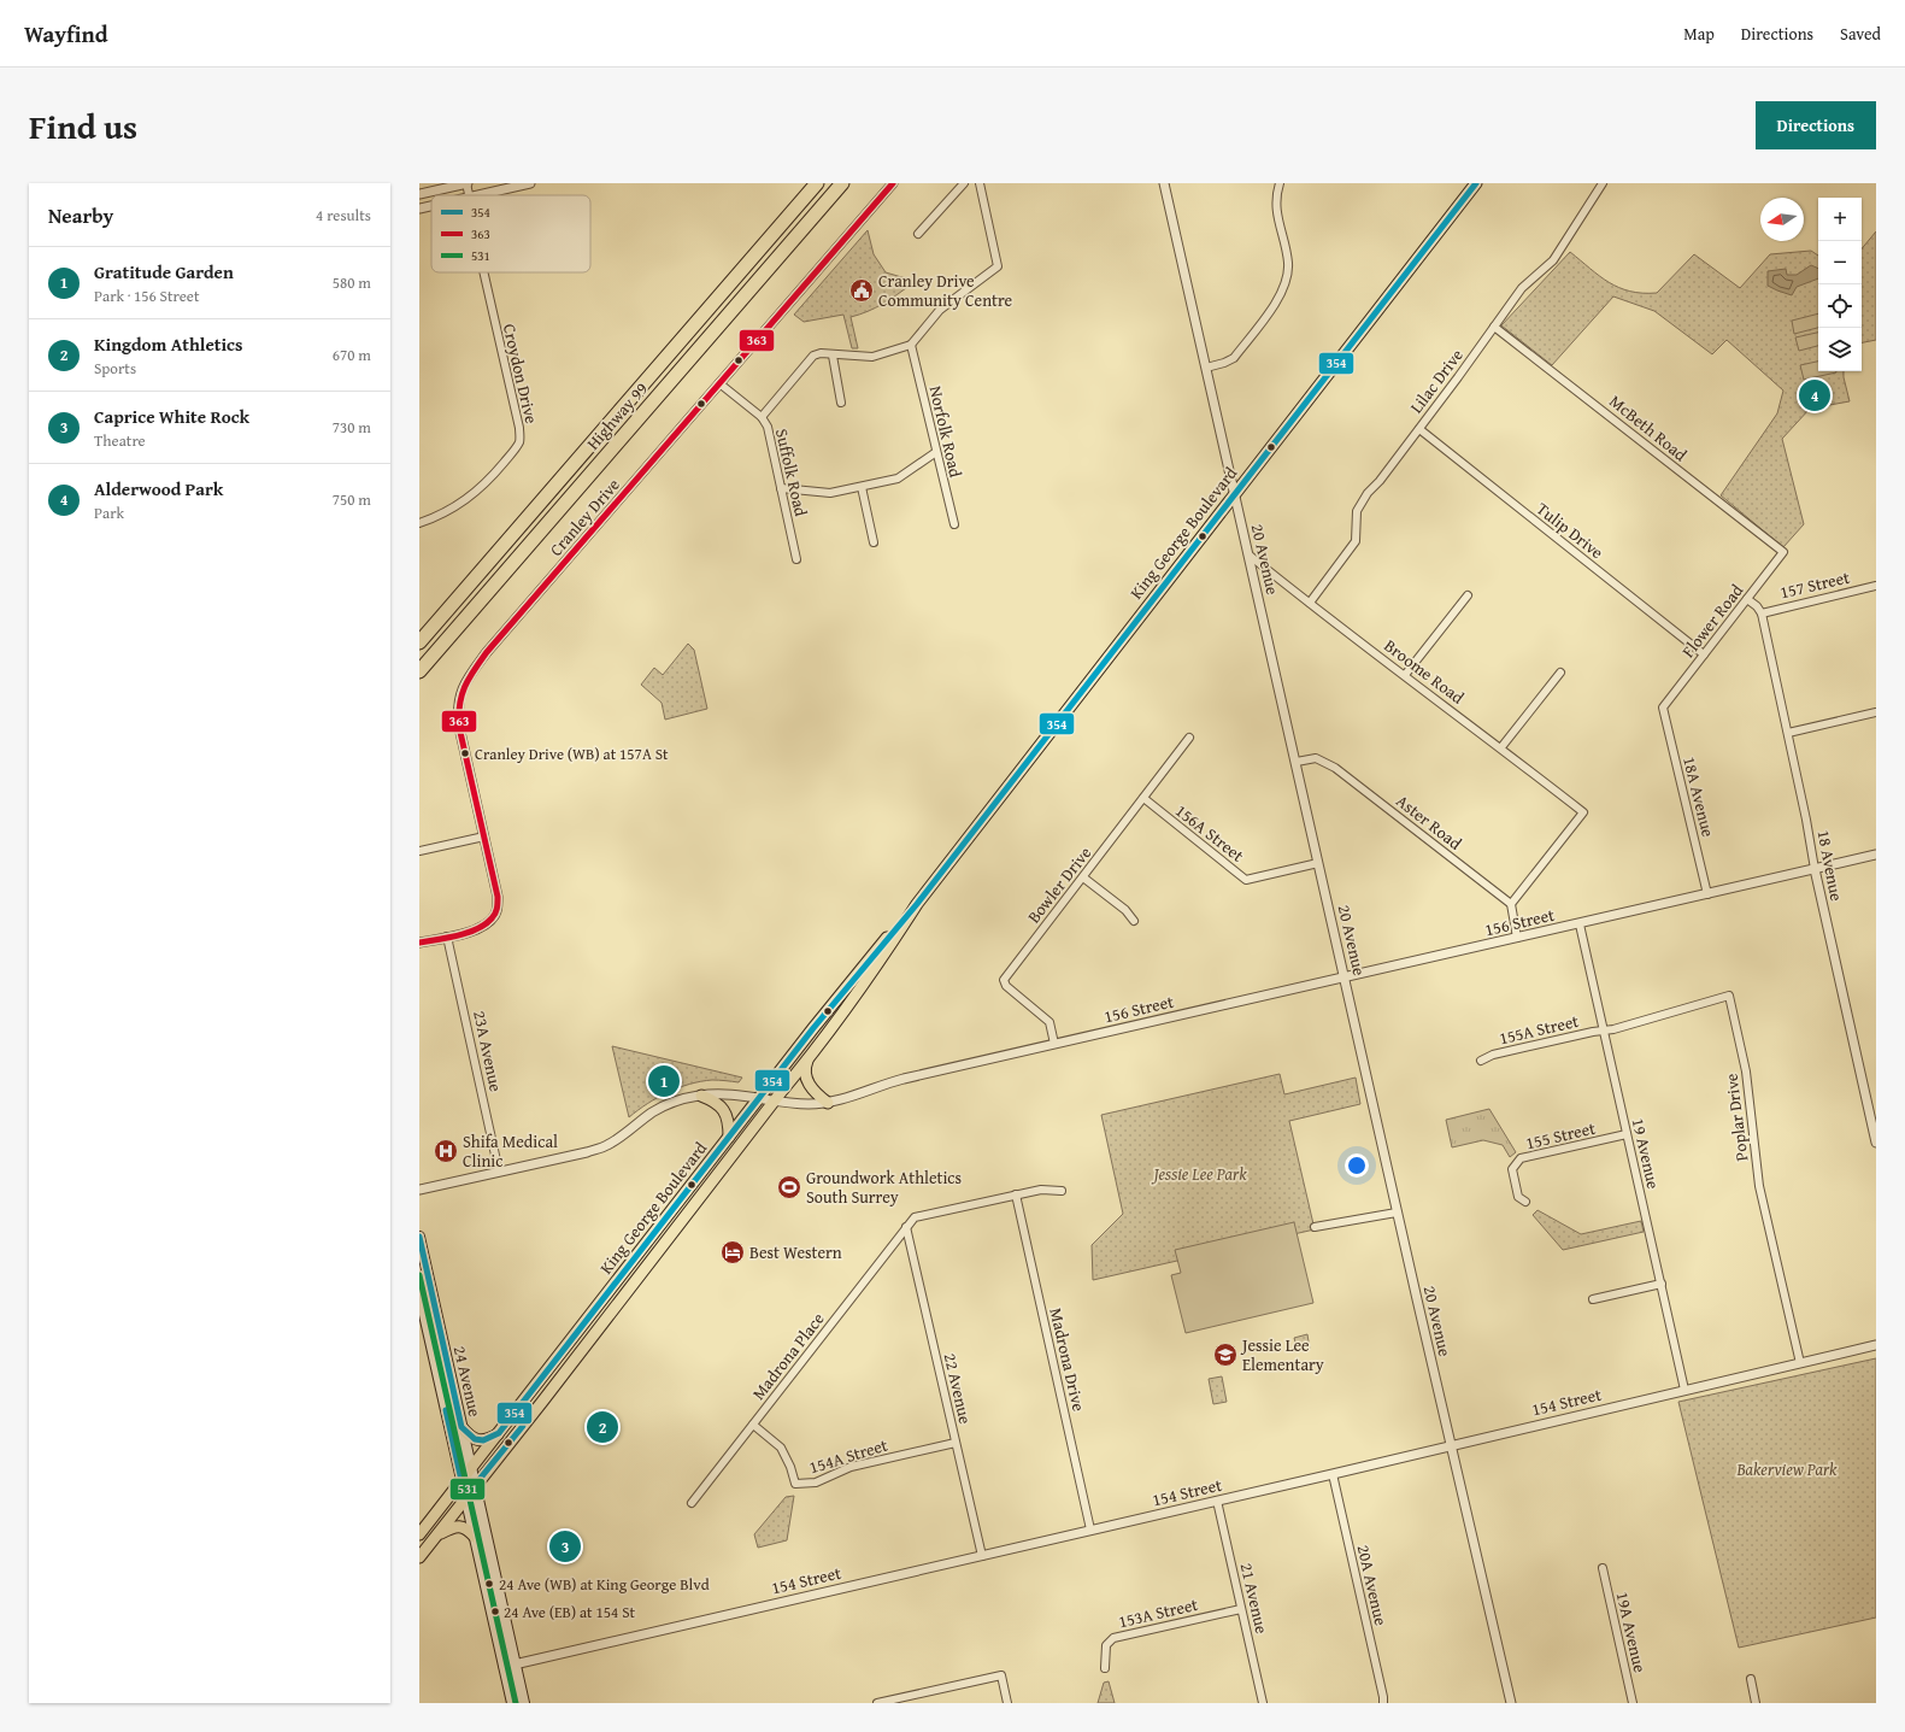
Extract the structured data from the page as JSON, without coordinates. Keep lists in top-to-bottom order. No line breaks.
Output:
{"streets":{"highway":["Highway 99"],"main road":["King George Boulevard","24 Avenue"],"street":["Croydon Drive","Lilac Drive","McBeth Road","Norfolk Road","Suffolk Road","Cranley Drive","Tulip Drive","20 Avenue","157 Street","Flower Road","Broome Road","18A Avenue","Aster Road","156A Street","18 Avenue","Bowler Drive","156 Street","155A Street","23A Avenue","Poplar Drive","155 Street","19 Avenue","Madrona Place","Madrona Drive","22 Avenue","154 Street","154A Street","20A Avenue","21 Avenue","153A Street","19A Avenue"]},"crossings":[["Lilac Drive","McBeth Road"],["Lilac Drive","Tulip Drive"],["Lilac Drive","Broome Road"],["McBeth Road","Flower Road"],["Suffolk Road","Cranley Drive"],["Cranley Drive","23A Avenue"],["Tulip Drive","Flower Road"],["King George Boulevard","20 Avenue"],["King George Boulevard","156 Street"],["King George Boulevard","24 Avenue"],["20 Avenue","Broome Road"],["20 Avenue","Aster Road"],["20 Avenue","156A Street"],["20 Avenue","156 Street"],["20 Avenue","154 Street"],["157 Street","18 Avenue"],["Flower Road","18A Avenue"],["Broome Road","Aster Road"],["18A Avenue","156 Street"],["156A Street","Bowler Drive"],["18 Avenue","156 Street"],["Bowler Drive","156 Street"],["156 Street","23A Avenue"],["156 Street","19 Avenue"],["155A Street","Poplar Drive"],["155A Street","19 Avenue"],["Poplar Drive","19 Avenue"],["Poplar Drive","154 Street"],["155 Street","19 Avenue"],["19 Avenue","154 Street"],["Madrona Place","22 Avenue"],["Madrona Place","154A Street"],["Madrona Drive","154 Street"],["24 Avenue","154 Street"],["22 Avenue","154 Street"],["22 Avenue","154A Street"],["154 Street","20A Avenue"],["154 Street","21 Avenue"],["21 Avenue","153A Street"]],"parks":["Jessie Lee Park","Bakerview Park"],"places":{"public building":["Cranley Drive Community Centre"],"other":["Cranley Drive (WB) at 157A St","24 Ave (WB) at King George Blvd","24 Ave (EB) at 154 St"],"hospital":["Shifa Medical Clinic"],"sports":["Groundwork Athletics South Surrey"],"hotel":["Best Western"],"school or university":["Jessie Lee Elementary"]},"lines":["transit line 354","transit line 363","transit line 531"],"legend":["354","363","531"],"north":"left","page":{"header":"Wayfind","nav":["Map","Directions","Saved"],"title":"Find us","buttons":"Directions","heading":["Nearby","4 results"],"map_buttons":["+","−"],"list":[{"mark":"1","name":"Gratitude Garden","note":"Park · 156 Street","value":"580 m"},{"mark":"2","name":"Kingdom Athletics","note":"Sports","value":"670 m"},{"mark":"3","name":"Caprice White Rock","note":"Theatre","value":"730 m"},{"mark":"4","name":"Alderwood Park","note":"Park","value":"750 m"}],"pins":["4","1","2","3"]}}
